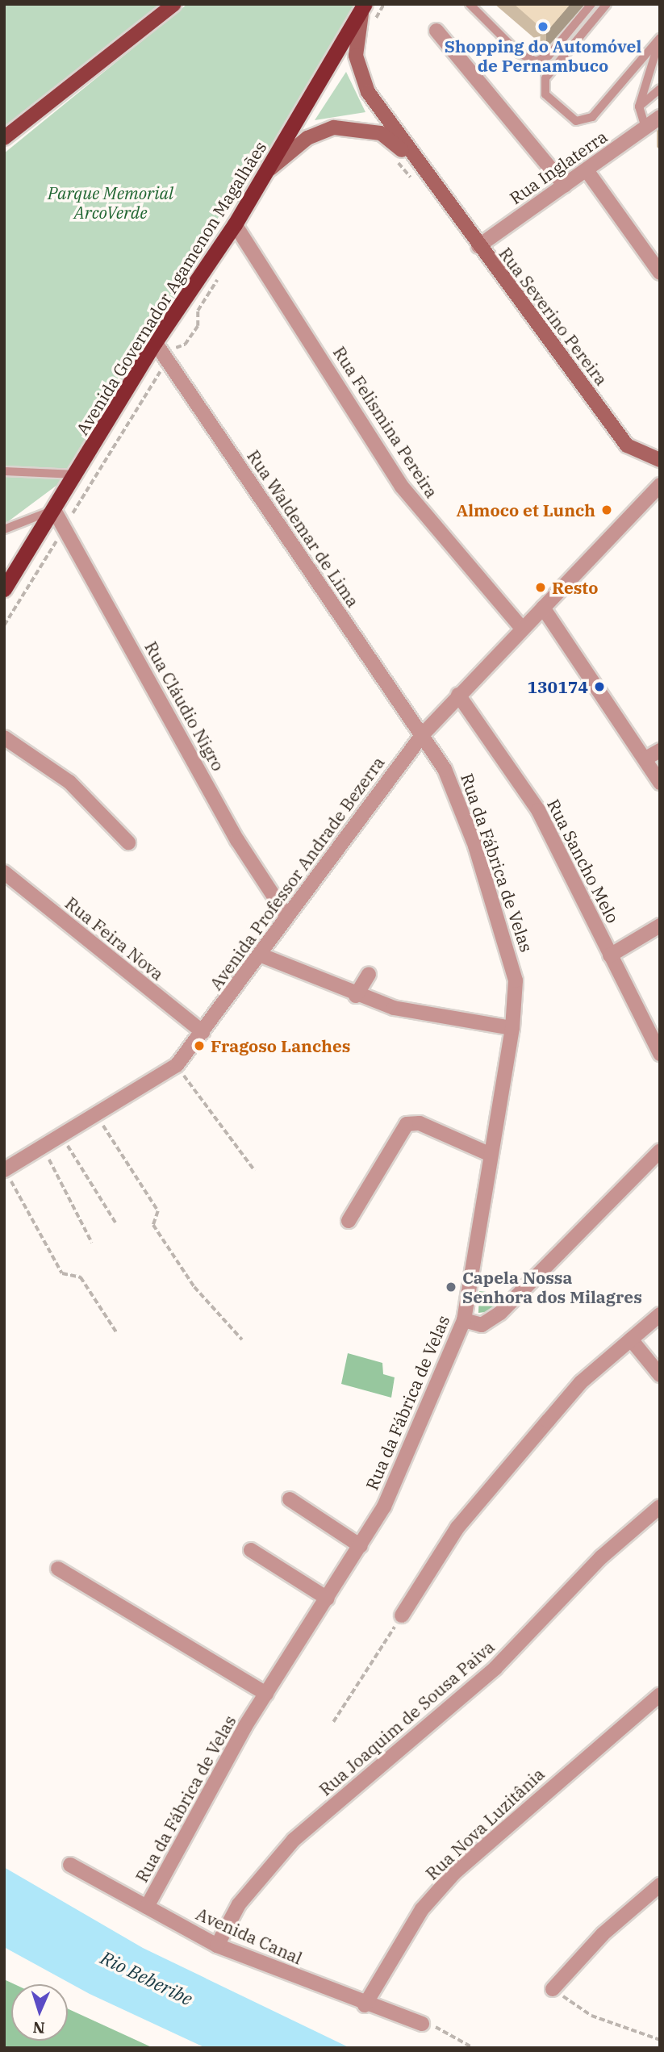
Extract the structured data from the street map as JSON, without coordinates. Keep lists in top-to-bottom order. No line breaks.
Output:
{"streets":{"highway":["Avenida Governador Agamenon Magalhães"],"main road":["Rua Severino Pereira"],"street":["Rua Inglaterra","Rua Felismina Pereira","Rua Waldemar de Lima","Rua Cláudio Nigro","Rua Sancho Melo","Rua da Fábrica de Velas","Avenida Professor Andrade Bezerra","Rua Feira Nova","Rua Joaquim de Sousa Paiva","Rua Nova Luzitânia","Avenida Canal"]},"crossings":[["Rua Inglaterra","Rua Severino Pereira"],["Avenida Governador Agamenon Magalhães","Rua Severino Pereira"],["Avenida Governador Agamenon Magalhães","Rua Felismina Pereira"],["Avenida Governador Agamenon Magalhães","Rua Waldemar de Lima"],["Avenida Governador Agamenon Magalhães","Rua Cláudio Nigro"],["Rua Felismina Pereira","Avenida Professor Andrade Bezerra"],["Rua Waldemar de Lima","Rua da Fábrica de Velas"],["Rua Waldemar de Lima","Avenida Professor Andrade Bezerra"],["Rua Cláudio Nigro","Avenida Professor Andrade Bezerra"],["Rua Sancho Melo","Avenida Professor Andrade Bezerra"],["Rua da Fábrica de Velas","Avenida Professor Andrade Bezerra"],["Rua da Fábrica de Velas","Avenida Canal"],["Avenida Professor Andrade Bezerra","Rua Feira Nova"],["Rua Joaquim de Sousa Paiva","Avenida Canal"],["Rua Nova Luzitânia","Avenida Canal"]],"water":["Rio Beberibe"],"parks":["Parque Memorial ArcoVerde"],"places":["Shopping do Automóvel de Pernambuco","Almoco et Lunch","Resto","130174","Fragoso Lanches","Capela Nossa Senhora dos Milagres"],"north":"bottom"}
